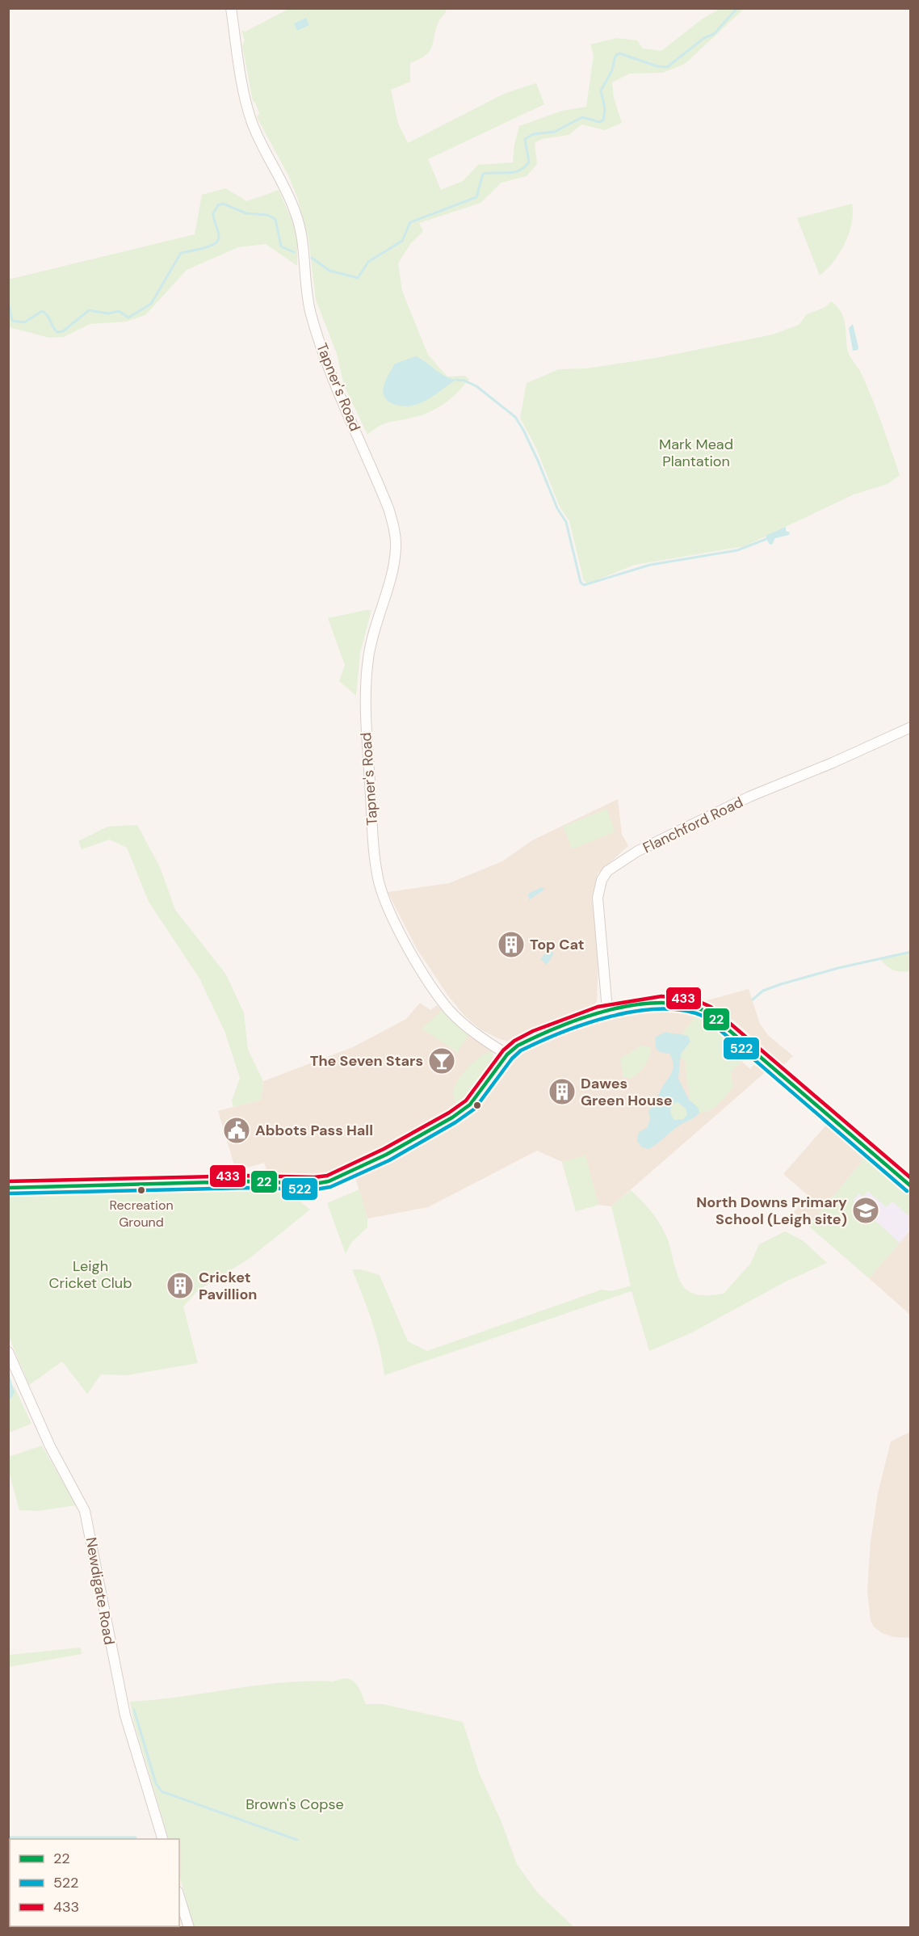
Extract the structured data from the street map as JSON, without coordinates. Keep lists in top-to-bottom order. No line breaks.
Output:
{"streets":{"street":["Tapner's Road","Flanchford Road","Newdigate Road"]},"parks":["Mark Mead Plantation","Leigh Cricket Club","Brown's Copse"],"places":{"building":["Top Cat","Dawes Green House","Cricket Pavillion"],"bar":["The Seven Stars"],"public building":["Abbots Pass Hall"],"other":["Recreation Ground"],"school or university":["North Downs Primary School (Leigh site)"]},"lines":["transit line 433","transit line 22","transit line 522"],"legend":["22","522","433"]}
